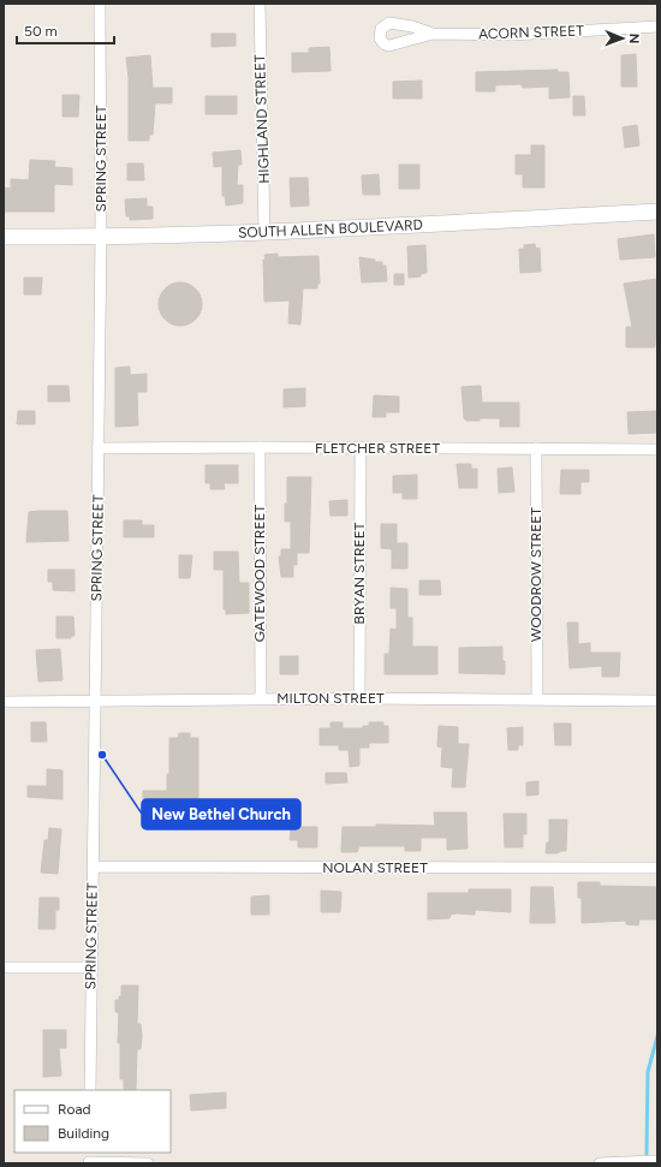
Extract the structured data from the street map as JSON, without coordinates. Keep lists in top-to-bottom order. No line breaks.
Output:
{"streets":{"street":["ACORN STREET","HIGHLAND STREET","SPRING STREET","SOUTH ALLEN BOULEVARD","FLETCHER STREET","GATEWOOD STREET","BRYAN STREET","WOODROW STREET","MILTON STREET","NOLAN STREET"]},"crossings":[["HIGHLAND STREET","SOUTH ALLEN BOULEVARD"],["SPRING STREET","SOUTH ALLEN BOULEVARD"],["SPRING STREET","FLETCHER STREET"],["SPRING STREET","MILTON STREET"],["SPRING STREET","NOLAN STREET"],["FLETCHER STREET","GATEWOOD STREET"],["FLETCHER STREET","BRYAN STREET"],["FLETCHER STREET","WOODROW STREET"],["GATEWOOD STREET","MILTON STREET"],["BRYAN STREET","MILTON STREET"],["WOODROW STREET","MILTON STREET"]],"places":["New Bethel Church"],"legend":["Road","Building"],"scale_bar":"50 m","north":"right"}
